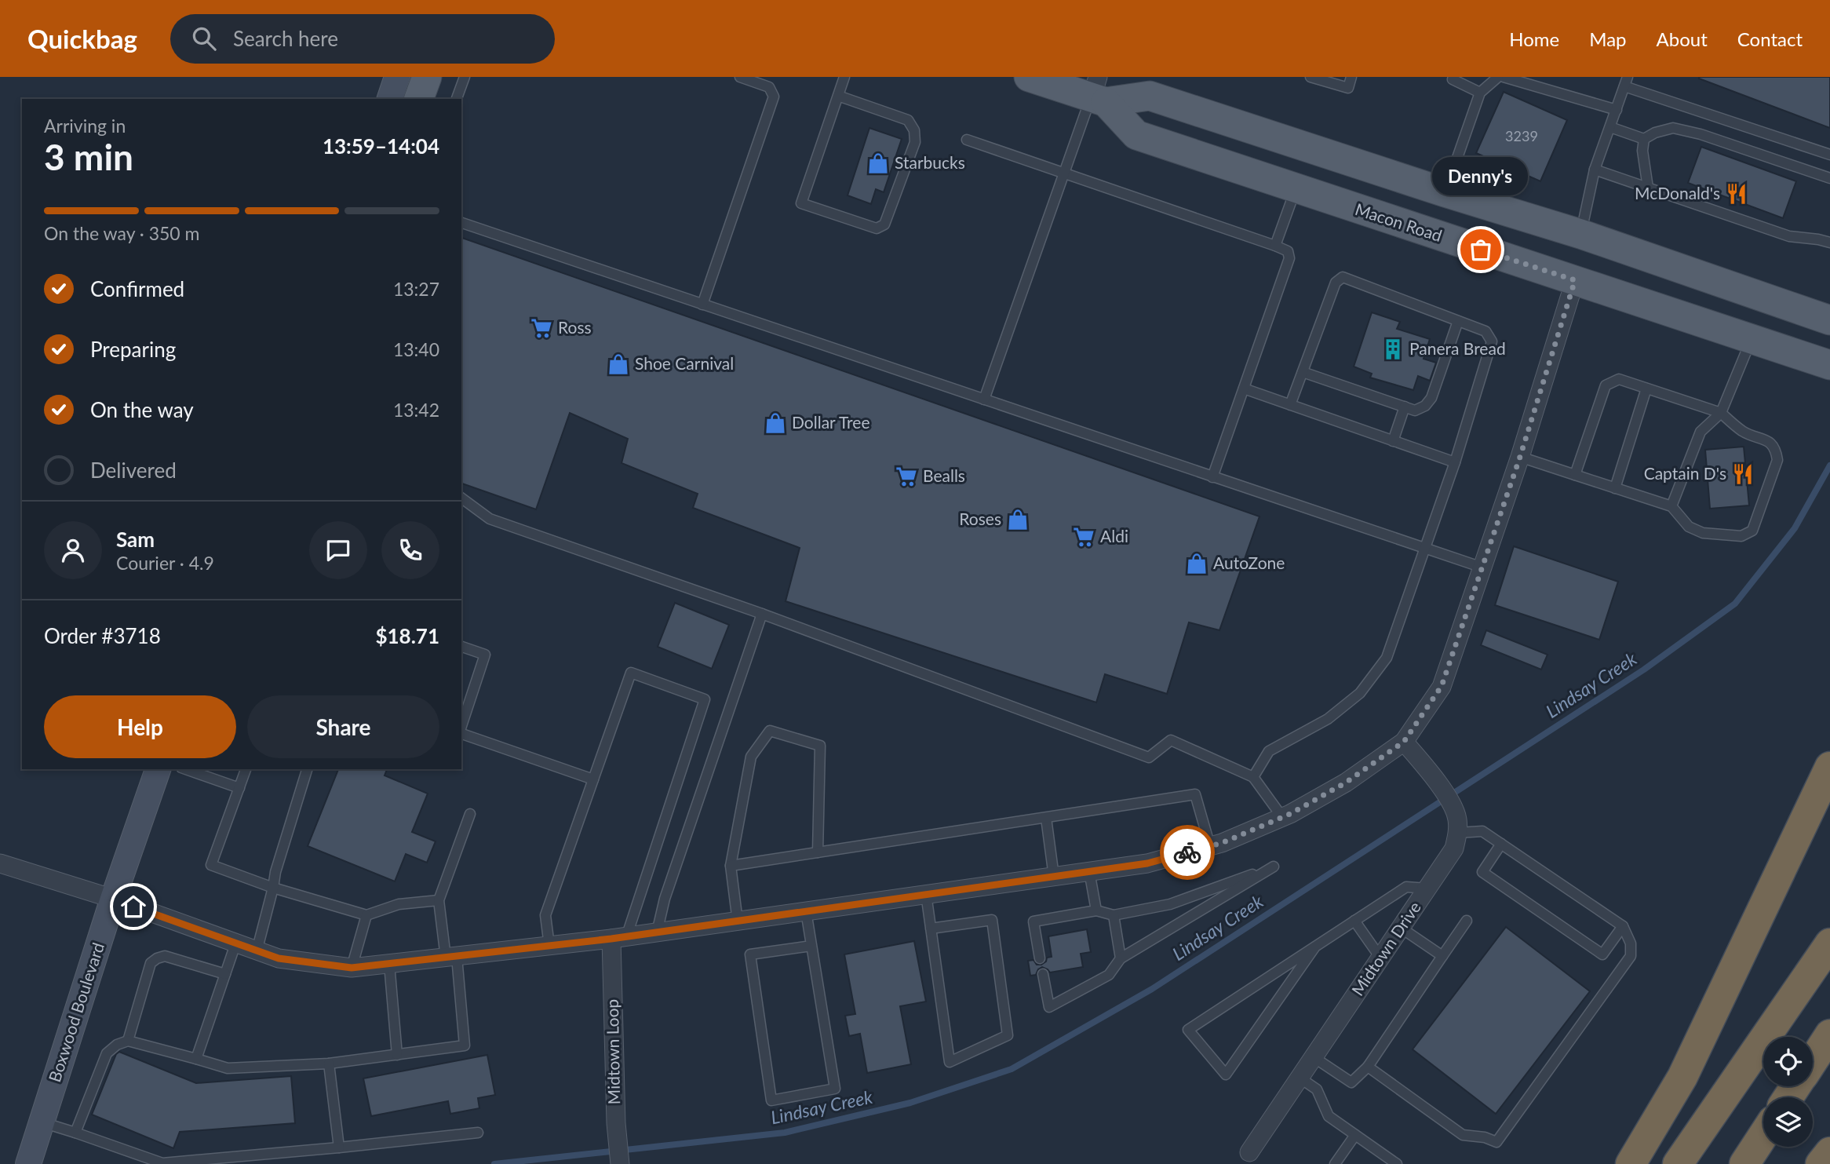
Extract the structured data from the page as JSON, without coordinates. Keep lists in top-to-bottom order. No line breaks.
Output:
{"streets":{"main road":["Macon Road"],"street":["Midtown Drive","Boxwood Boulevard","Midtown Loop"]},"water":["Lindsay Creek"],"places":{"shop":["Starbucks","Shoe Carnival","Dollar Tree","Roses","AutoZone"],"restaurant":["McDonald's","Captain D's"],"other":["Denny's"],"supermarket":["Ross","Bealls","Aldi"],"building":["Panera Bread"]},"house_numbers":["3239"],"page":{"header":"Quickbag","search":"Search here","nav":["Home","Map","About","Contact"],"heading":["3 min","Arriving in","13:59–14:04"],"panel":["Sam","Courier · 4.9","Order #3718","$18.71"],"bubble":"Denny's","bar":"On the way · 350 m","list":[["Confirmed","13:27"],["Preparing","13:40"],["On the way","13:42"],"Delivered"],"buttons":["Help","Share"]}}
